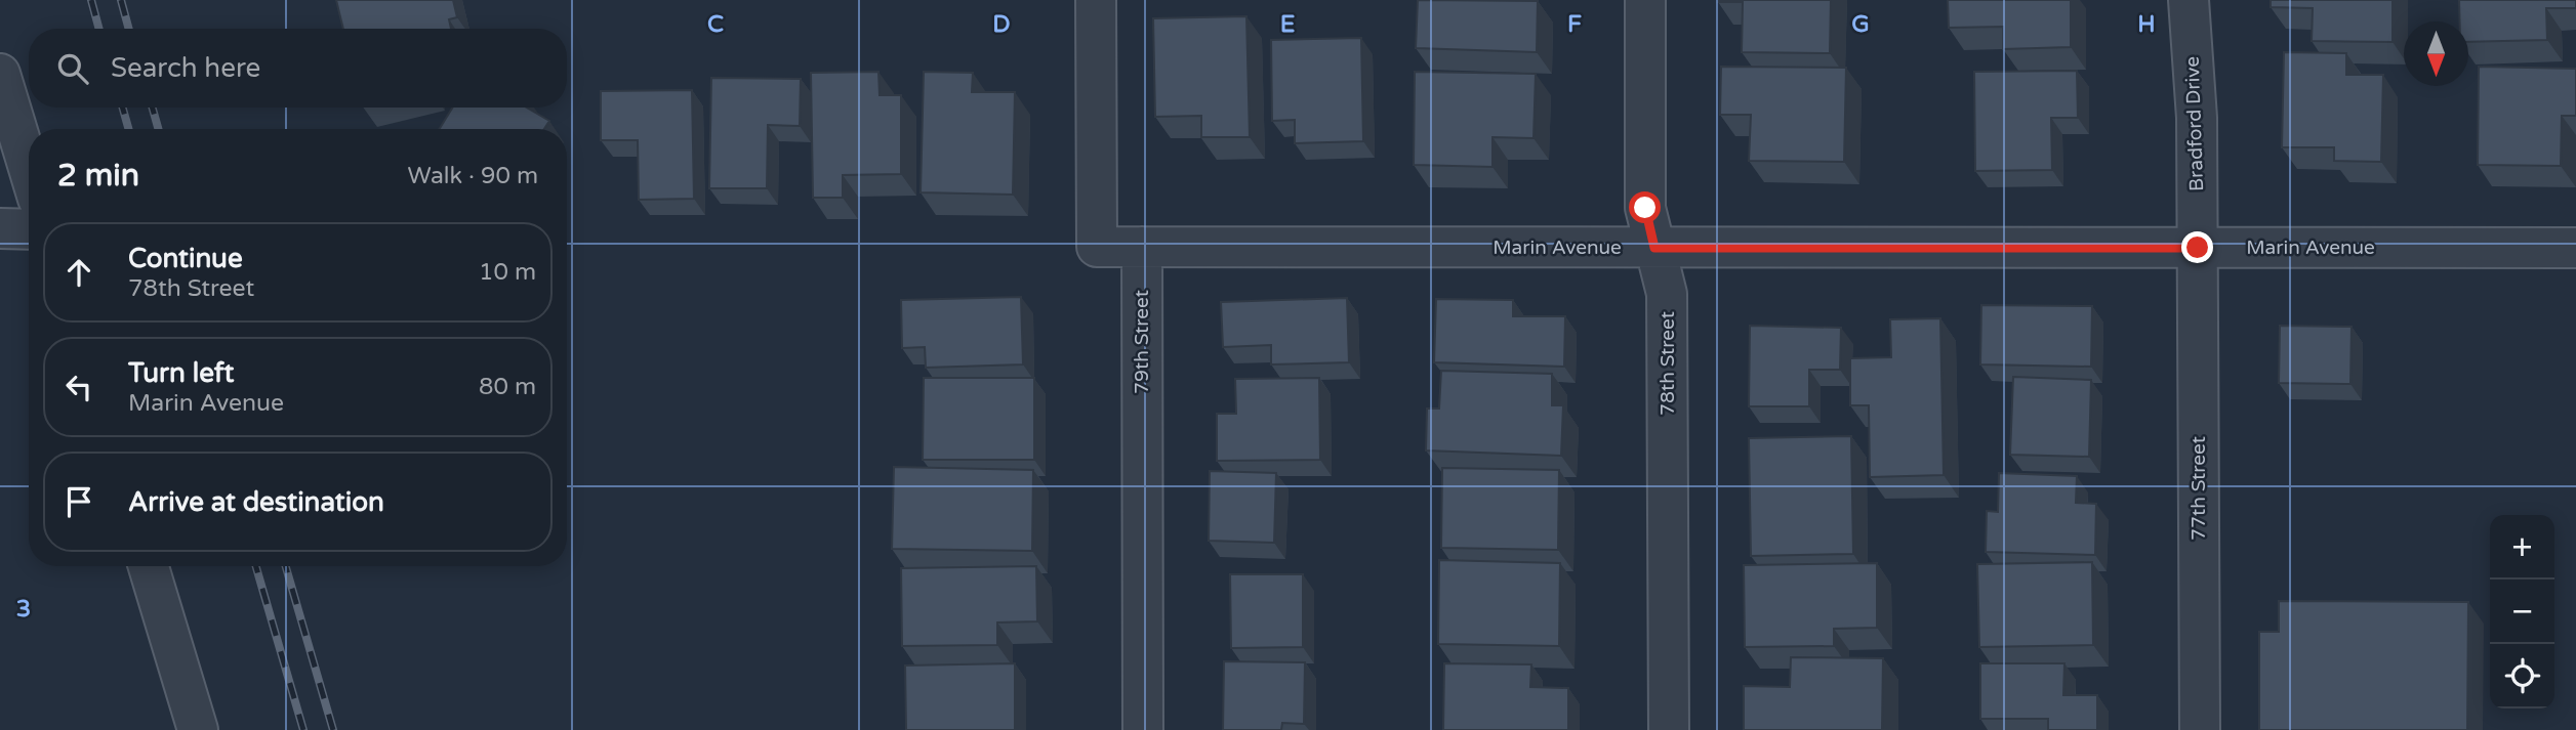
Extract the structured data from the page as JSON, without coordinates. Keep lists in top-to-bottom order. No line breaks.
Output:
{"streets":{"street":["Bradford Drive","Marin Avenue","79th Street","78th Street","77th Street"]},"crossings":[["Bradford Drive","Marin Avenue"],["Bradford Drive","77th Street"],["Marin Avenue","79th Street"],["Marin Avenue","78th Street"],["Marin Avenue","77th Street"]],"north":"bottom","page":{"search":"Search here","heading":["2 min","Walk · 90 m"],"list":[["Continue","78th Street","10 m"],["Turn left","Marin Avenue","80 m"],"Arrive at destination"],"map_buttons":["+","−"]},"grid":{"columns":["C","D","E","F","G","H"],"rows":["3"]}}
